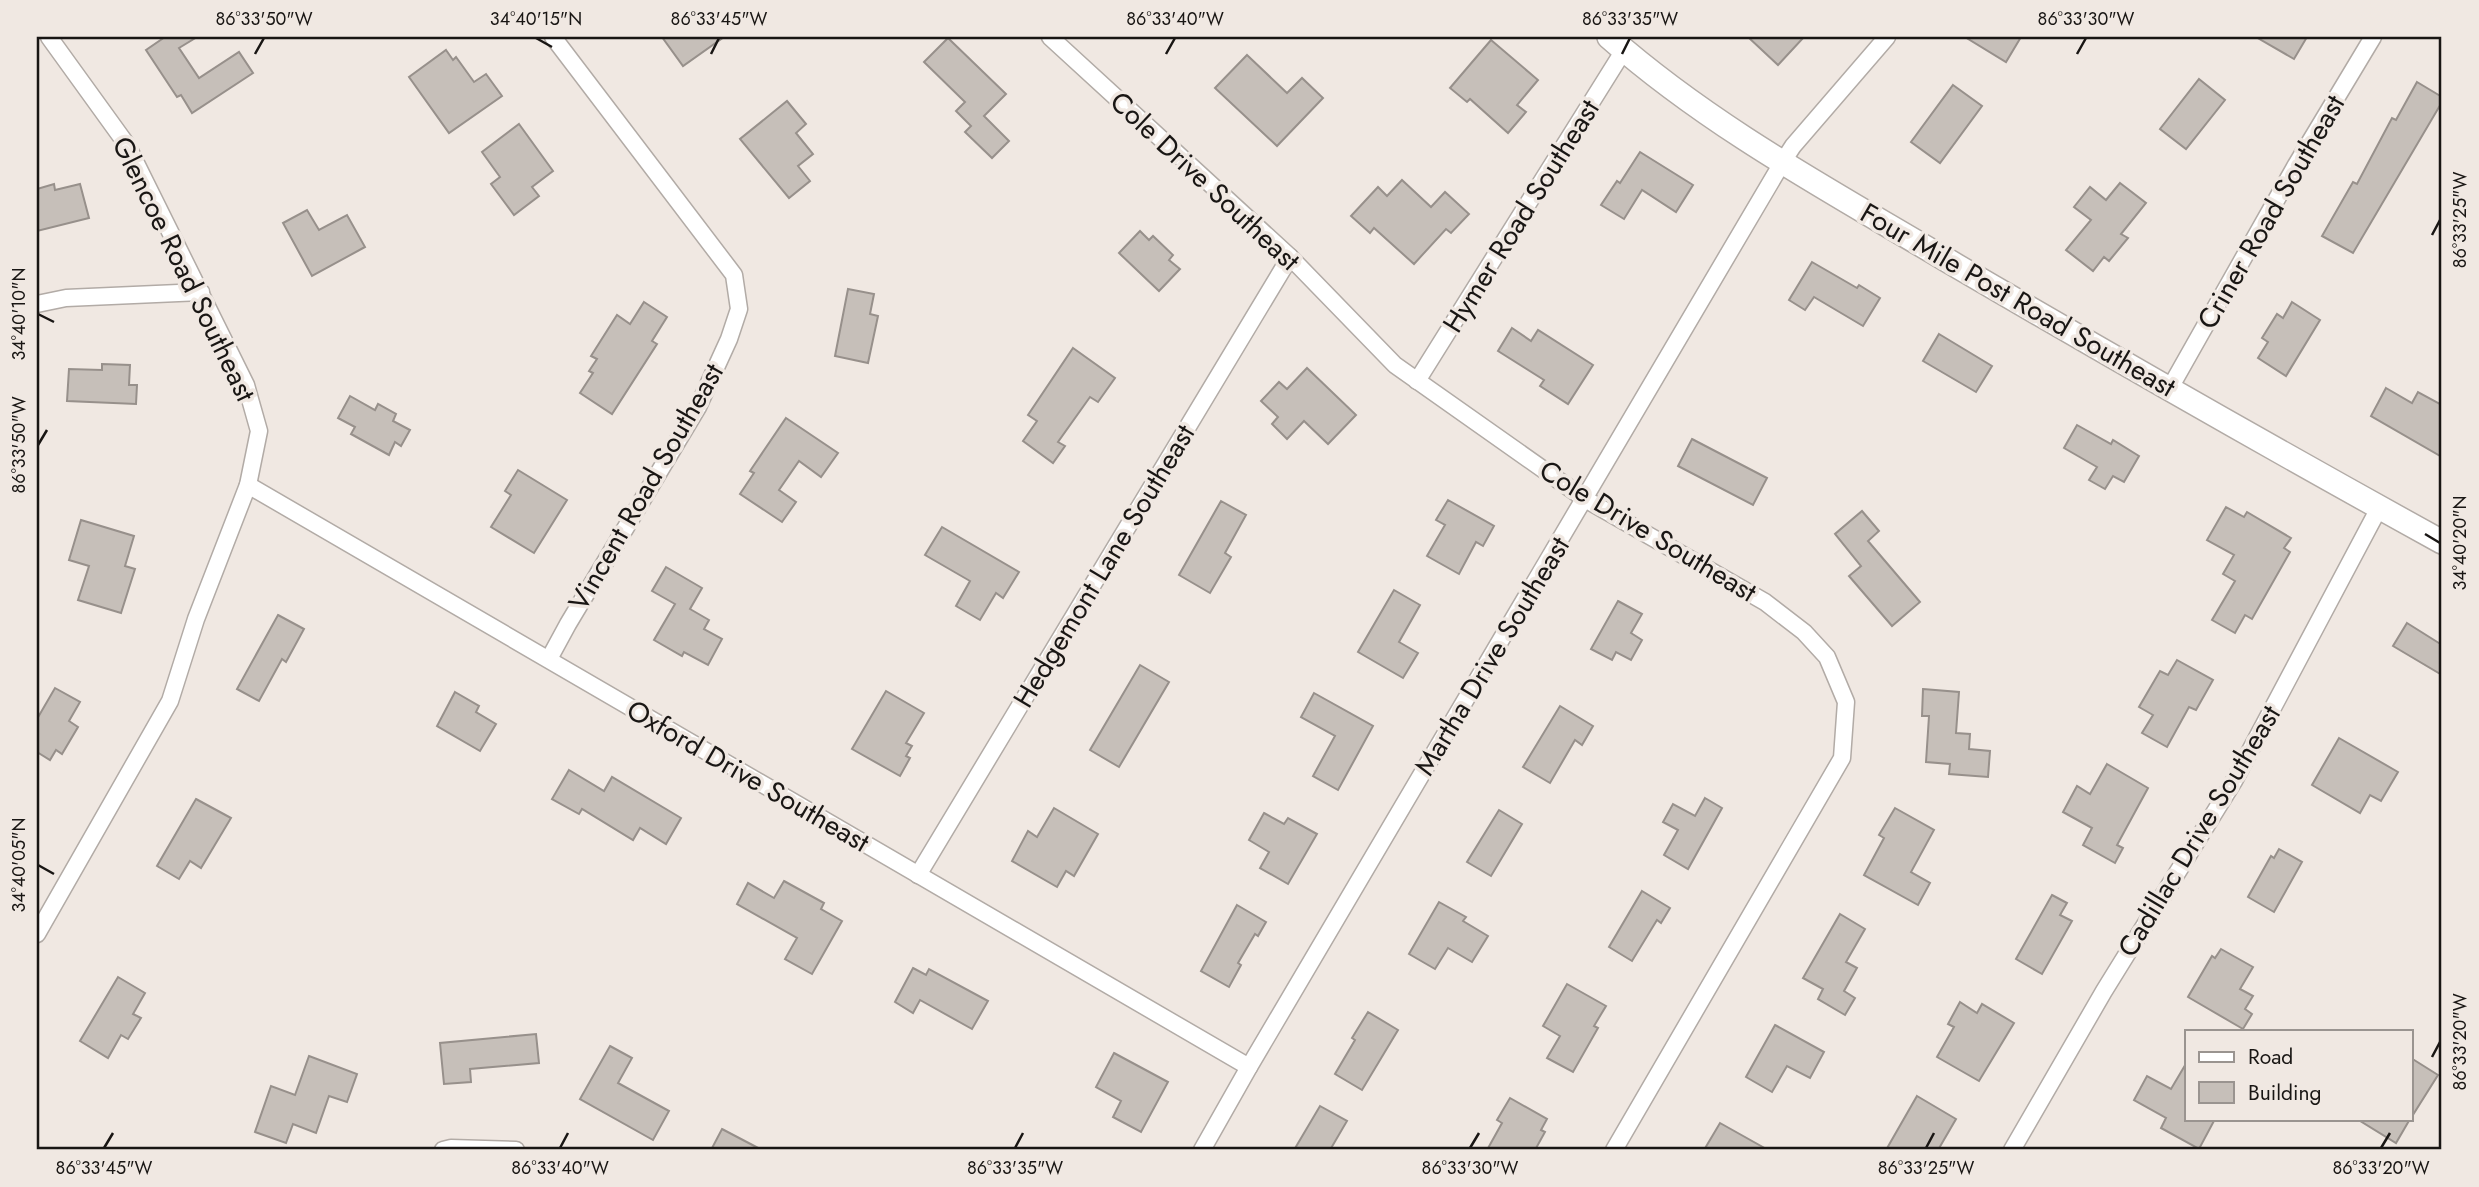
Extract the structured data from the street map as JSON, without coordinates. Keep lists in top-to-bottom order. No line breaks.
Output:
{"streets":{"main road":["Four Mile Post Road Southeast"],"street":["Cole Drive Southeast","Criner Road Southeast","Hymer Road Southeast","Glencoe Road Southeast","Vincent Road Southeast","Hedgemont Lane Southeast","Martha Drive Southeast","Oxford Drive Southeast","Cadillac Drive Southeast"]},"crossings":[["Cole Drive Southeast","Hymer Road Southeast"],["Cole Drive Southeast","Hedgemont Lane Southeast"],["Cole Drive Southeast","Martha Drive Southeast"],["Criner Road Southeast","Four Mile Post Road Southeast"],["Hymer Road Southeast","Four Mile Post Road Southeast"],["Glencoe Road Southeast","Oxford Drive Southeast"],["Four Mile Post Road Southeast","Martha Drive Southeast"],["Four Mile Post Road Southeast","Cadillac Drive Southeast"],["Vincent Road Southeast","Oxford Drive Southeast"],["Hedgemont Lane Southeast","Oxford Drive Southeast"],["Martha Drive Southeast","Oxford Drive Southeast"]],"legend":["Road","Building"],"coordinates":["86°33'50\"W","34°40'15\"N","86°33'45\"W","86°33'40\"W","86°33'35\"W","86°33'30\"W","86°33'25\"W","34°40'10\"N","34°40'20\"N","34°40'05\"N","86°33'20\"W"]}
